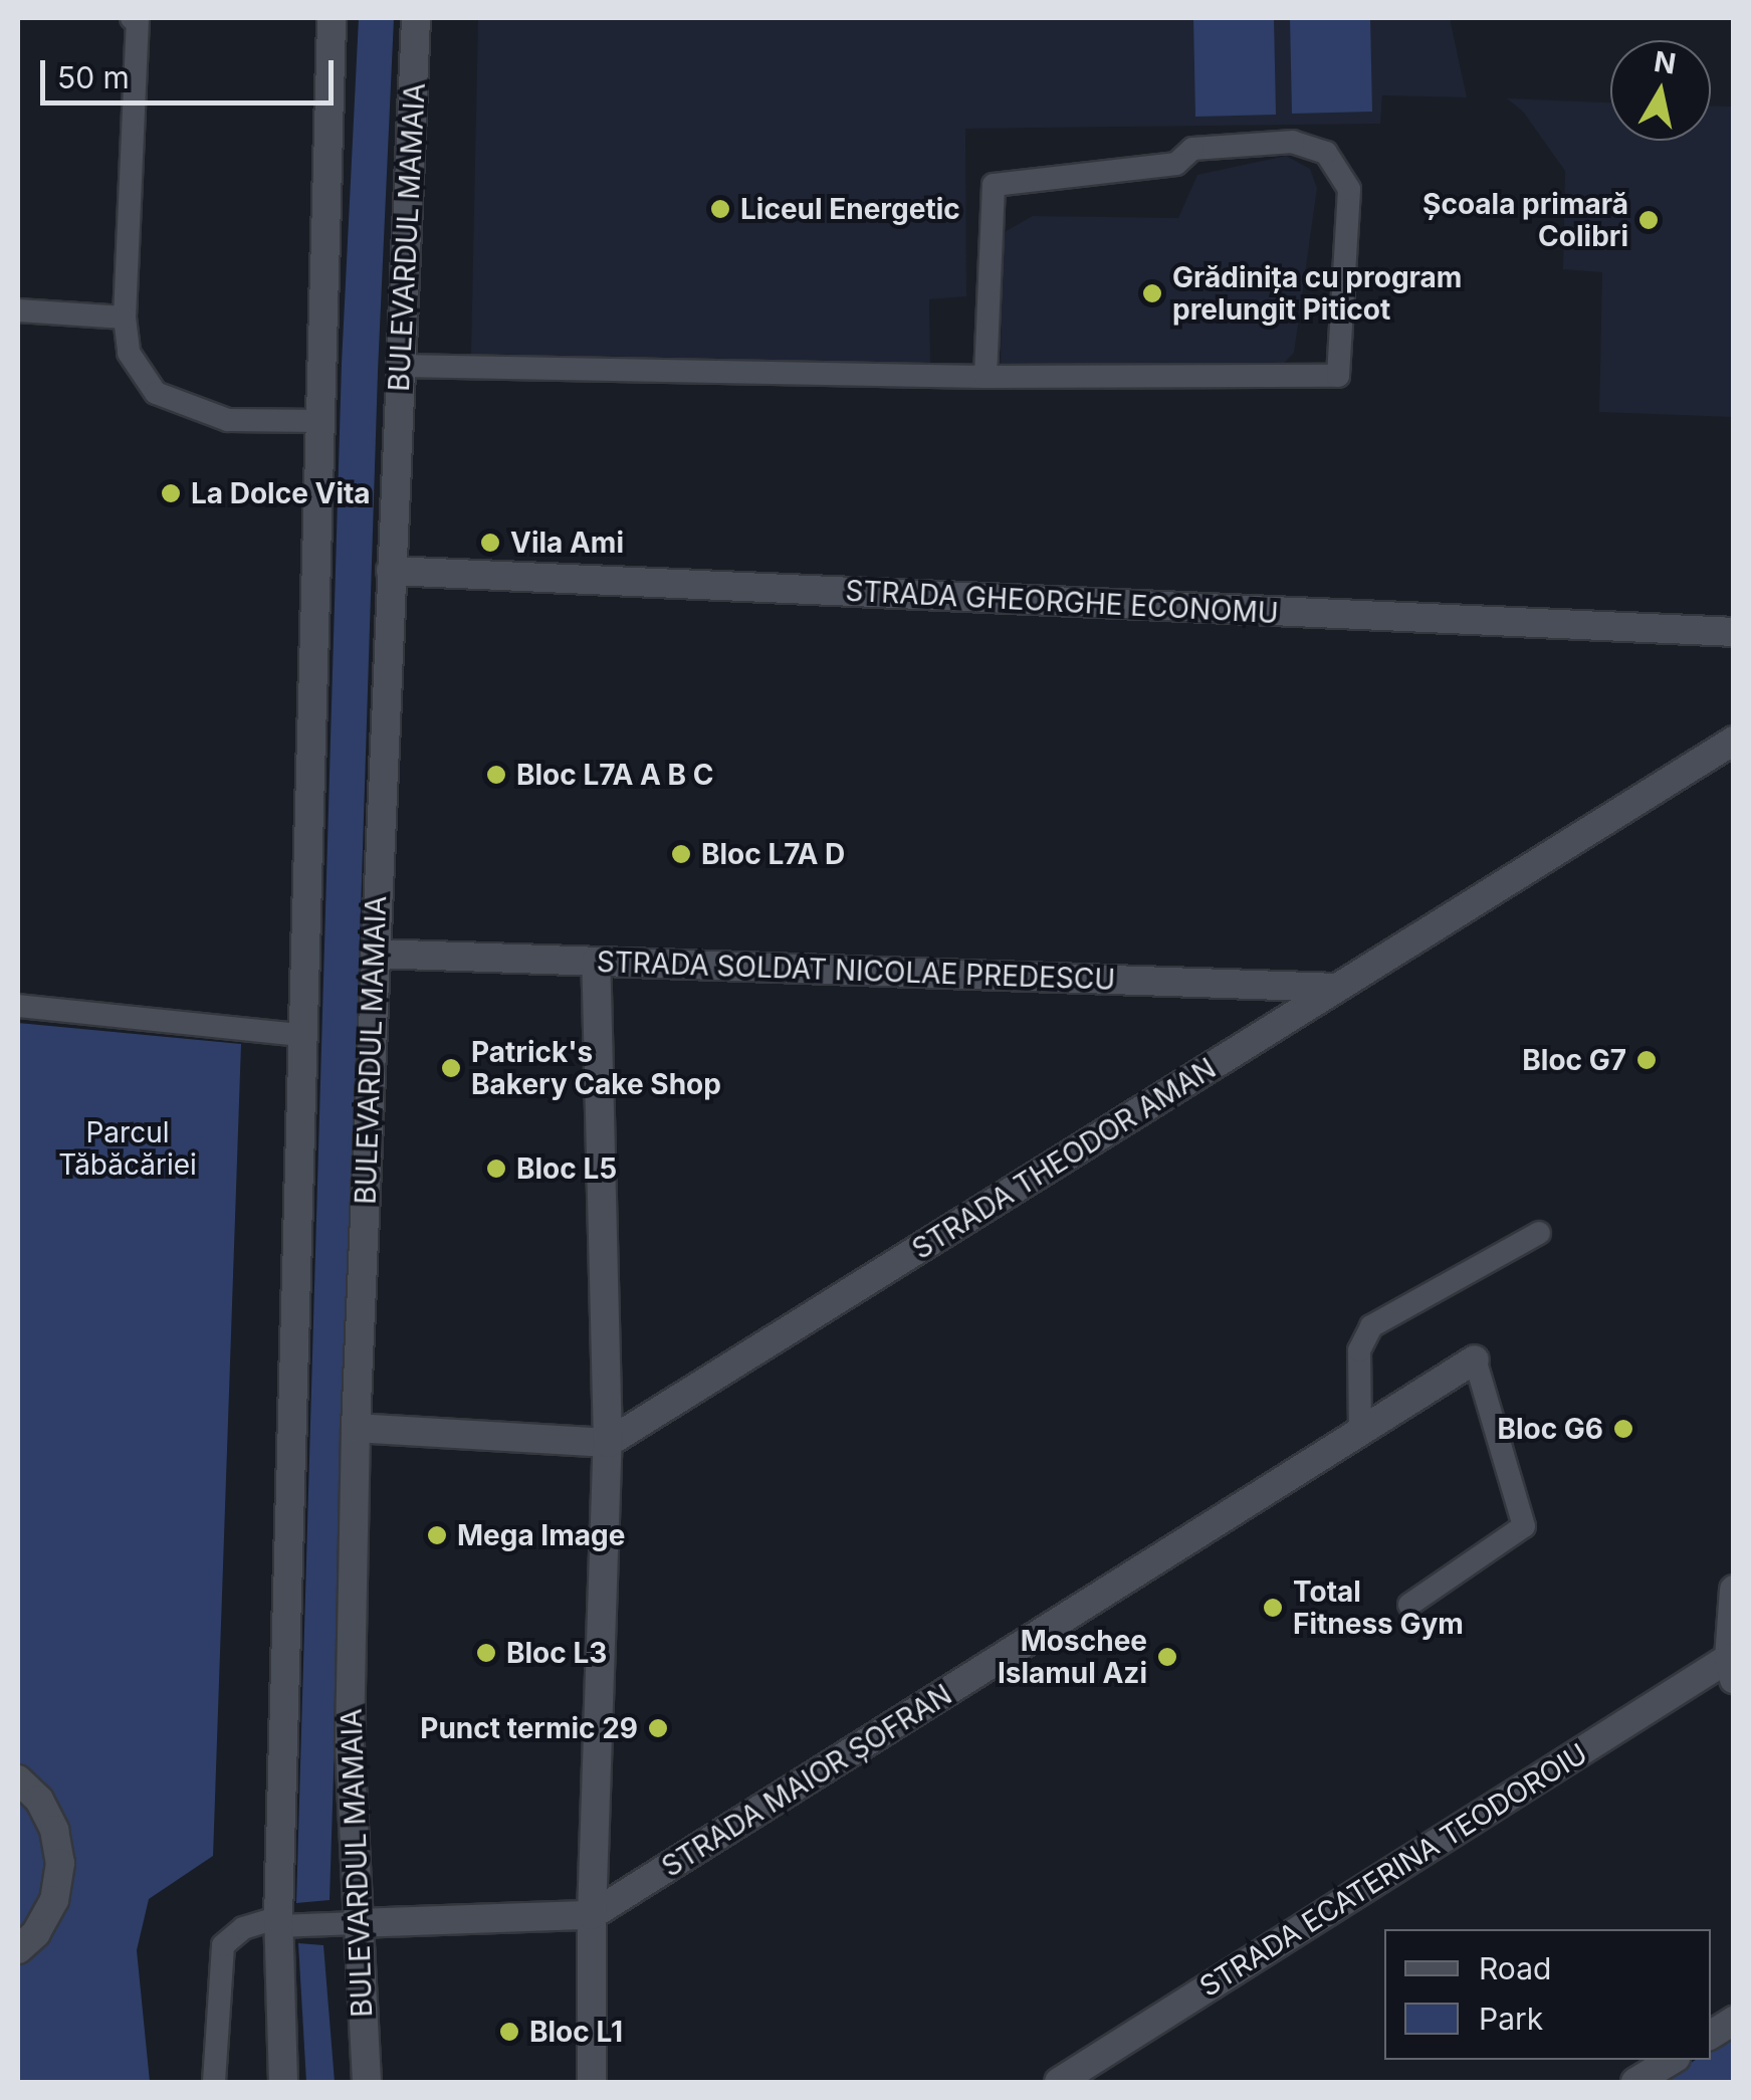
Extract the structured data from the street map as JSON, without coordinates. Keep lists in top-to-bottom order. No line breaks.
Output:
{"streets":{"street":["BULEVARDUL MAMAIA","STRADA GHEORGHE ECONOMU","STRADA SOLDAT NICOLAE PREDESCU","STRADA THEODOR AMAN","STRADA MAIOR ȘOFRAN","STRADA ECATERINA TEODOROIU"]},"crossings":[["BULEVARDUL MAMAIA","STRADA GHEORGHE ECONOMU"],["BULEVARDUL MAMAIA","STRADA SOLDAT NICOLAE PREDESCU"],["STRADA SOLDAT NICOLAE PREDESCU","STRADA THEODOR AMAN"]],"parks":["Parcul Tăbăcăriei"],"places":["Liceul Energetic","Școala primară Colibri","Grădinița cu program prelungit Piticot","La Dolce Vita","Vila Ami","Bloc L7A A B C","Bloc L7A D","Bloc G7","Patrick's Bakery Cake Shop","Bloc L5","Bloc G6","Mega Image","Total Fitness Gym","Bloc L3","Moschee Islamul Azi","Punct termic 29","Bloc L1"],"legend":["Road","Park"],"scale_bar":"50 m","north":"top"}
